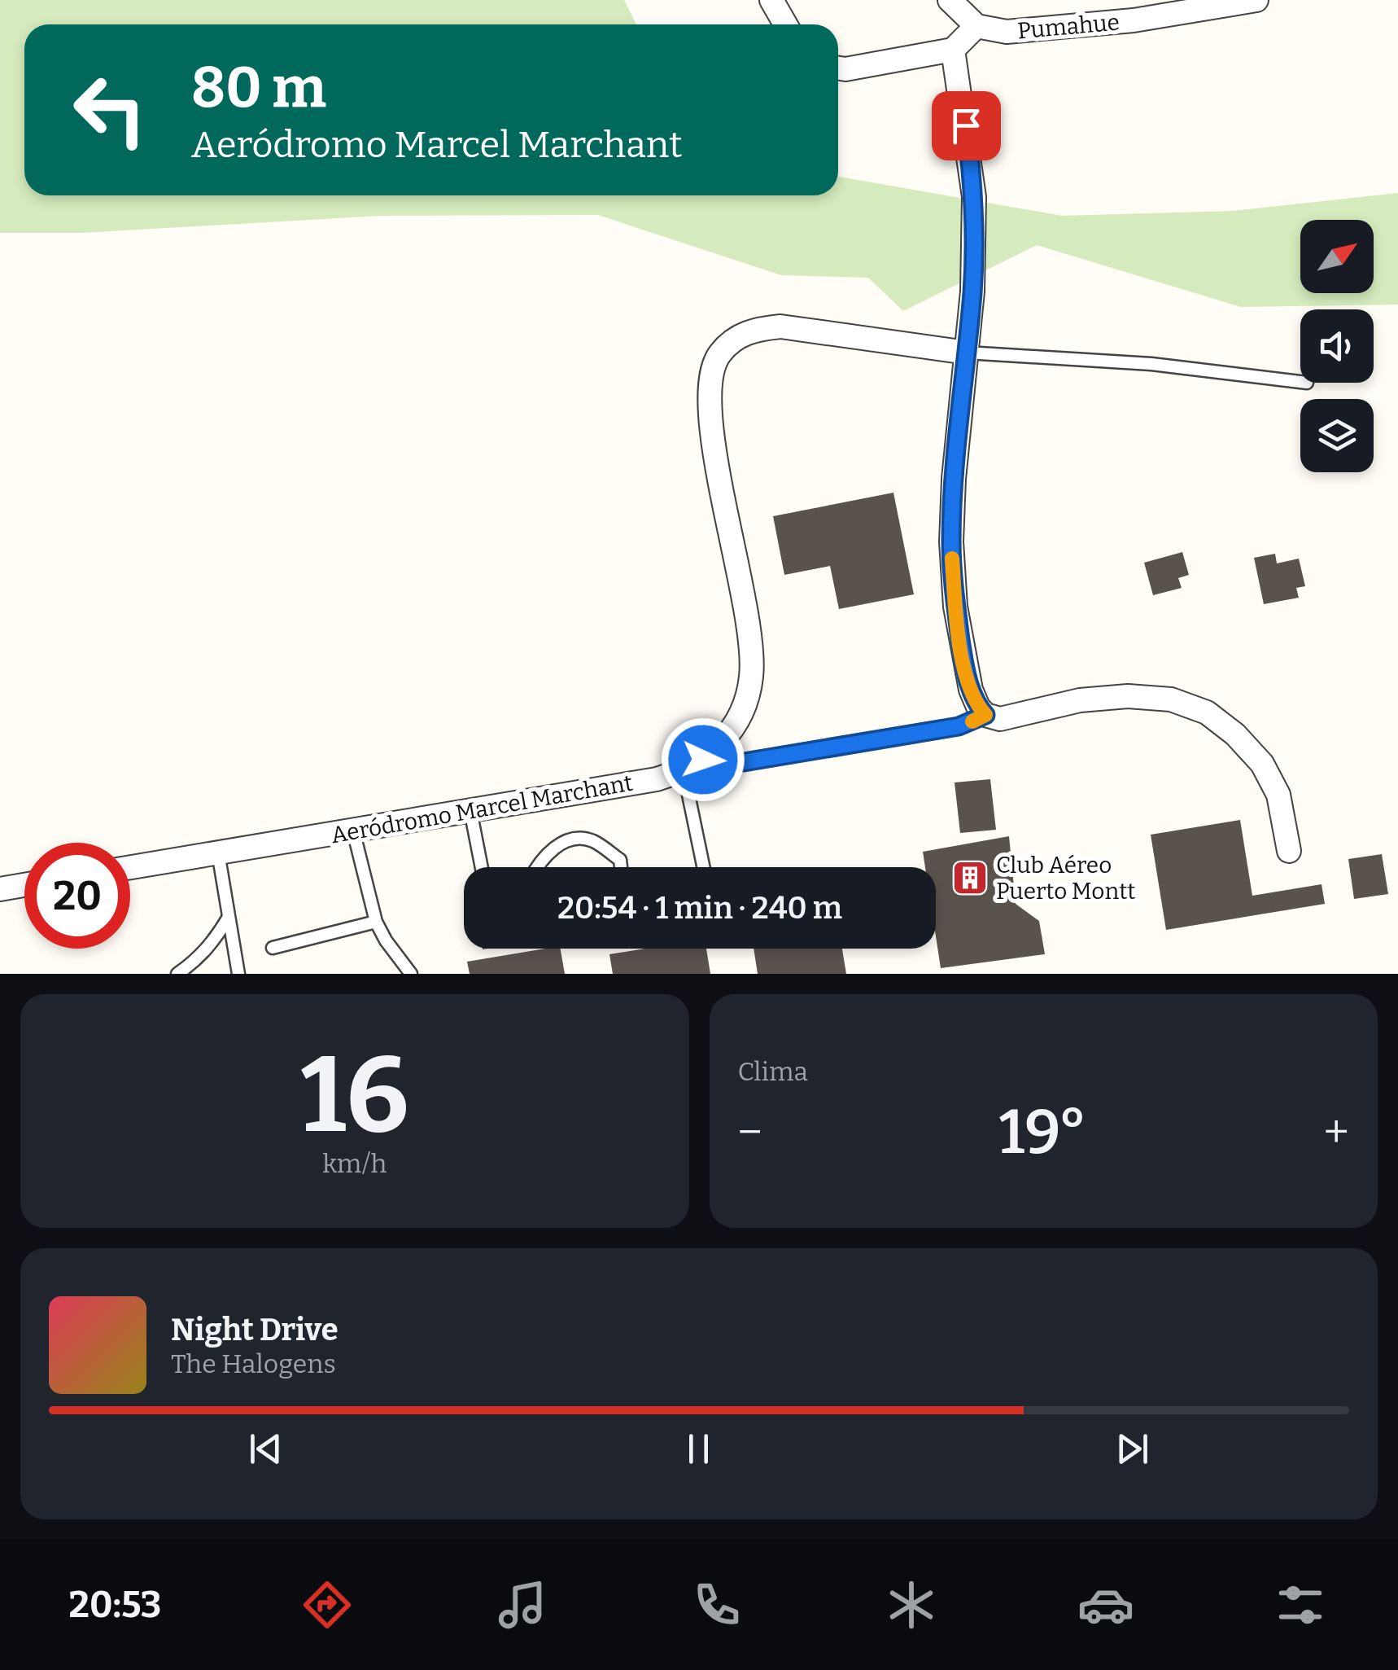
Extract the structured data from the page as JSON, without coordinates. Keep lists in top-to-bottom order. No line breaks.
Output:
{"streets":{"street":["Pumahue","Aeródromo Marcel Marchant"]},"places":{"building":["Club Aéreo Puerto Montt"]},"north":"top right","page":{"turn":["80 m","Aeródromo Marcel Marchant"],"limit":"20","trip":"20:54 · 1 min · 240 m","tile":[["16","km/h"],"Clima"],"heat":["−","19°","+"],"song":["Night Drive","The Halogens"],"tabs":"20:53"}}
